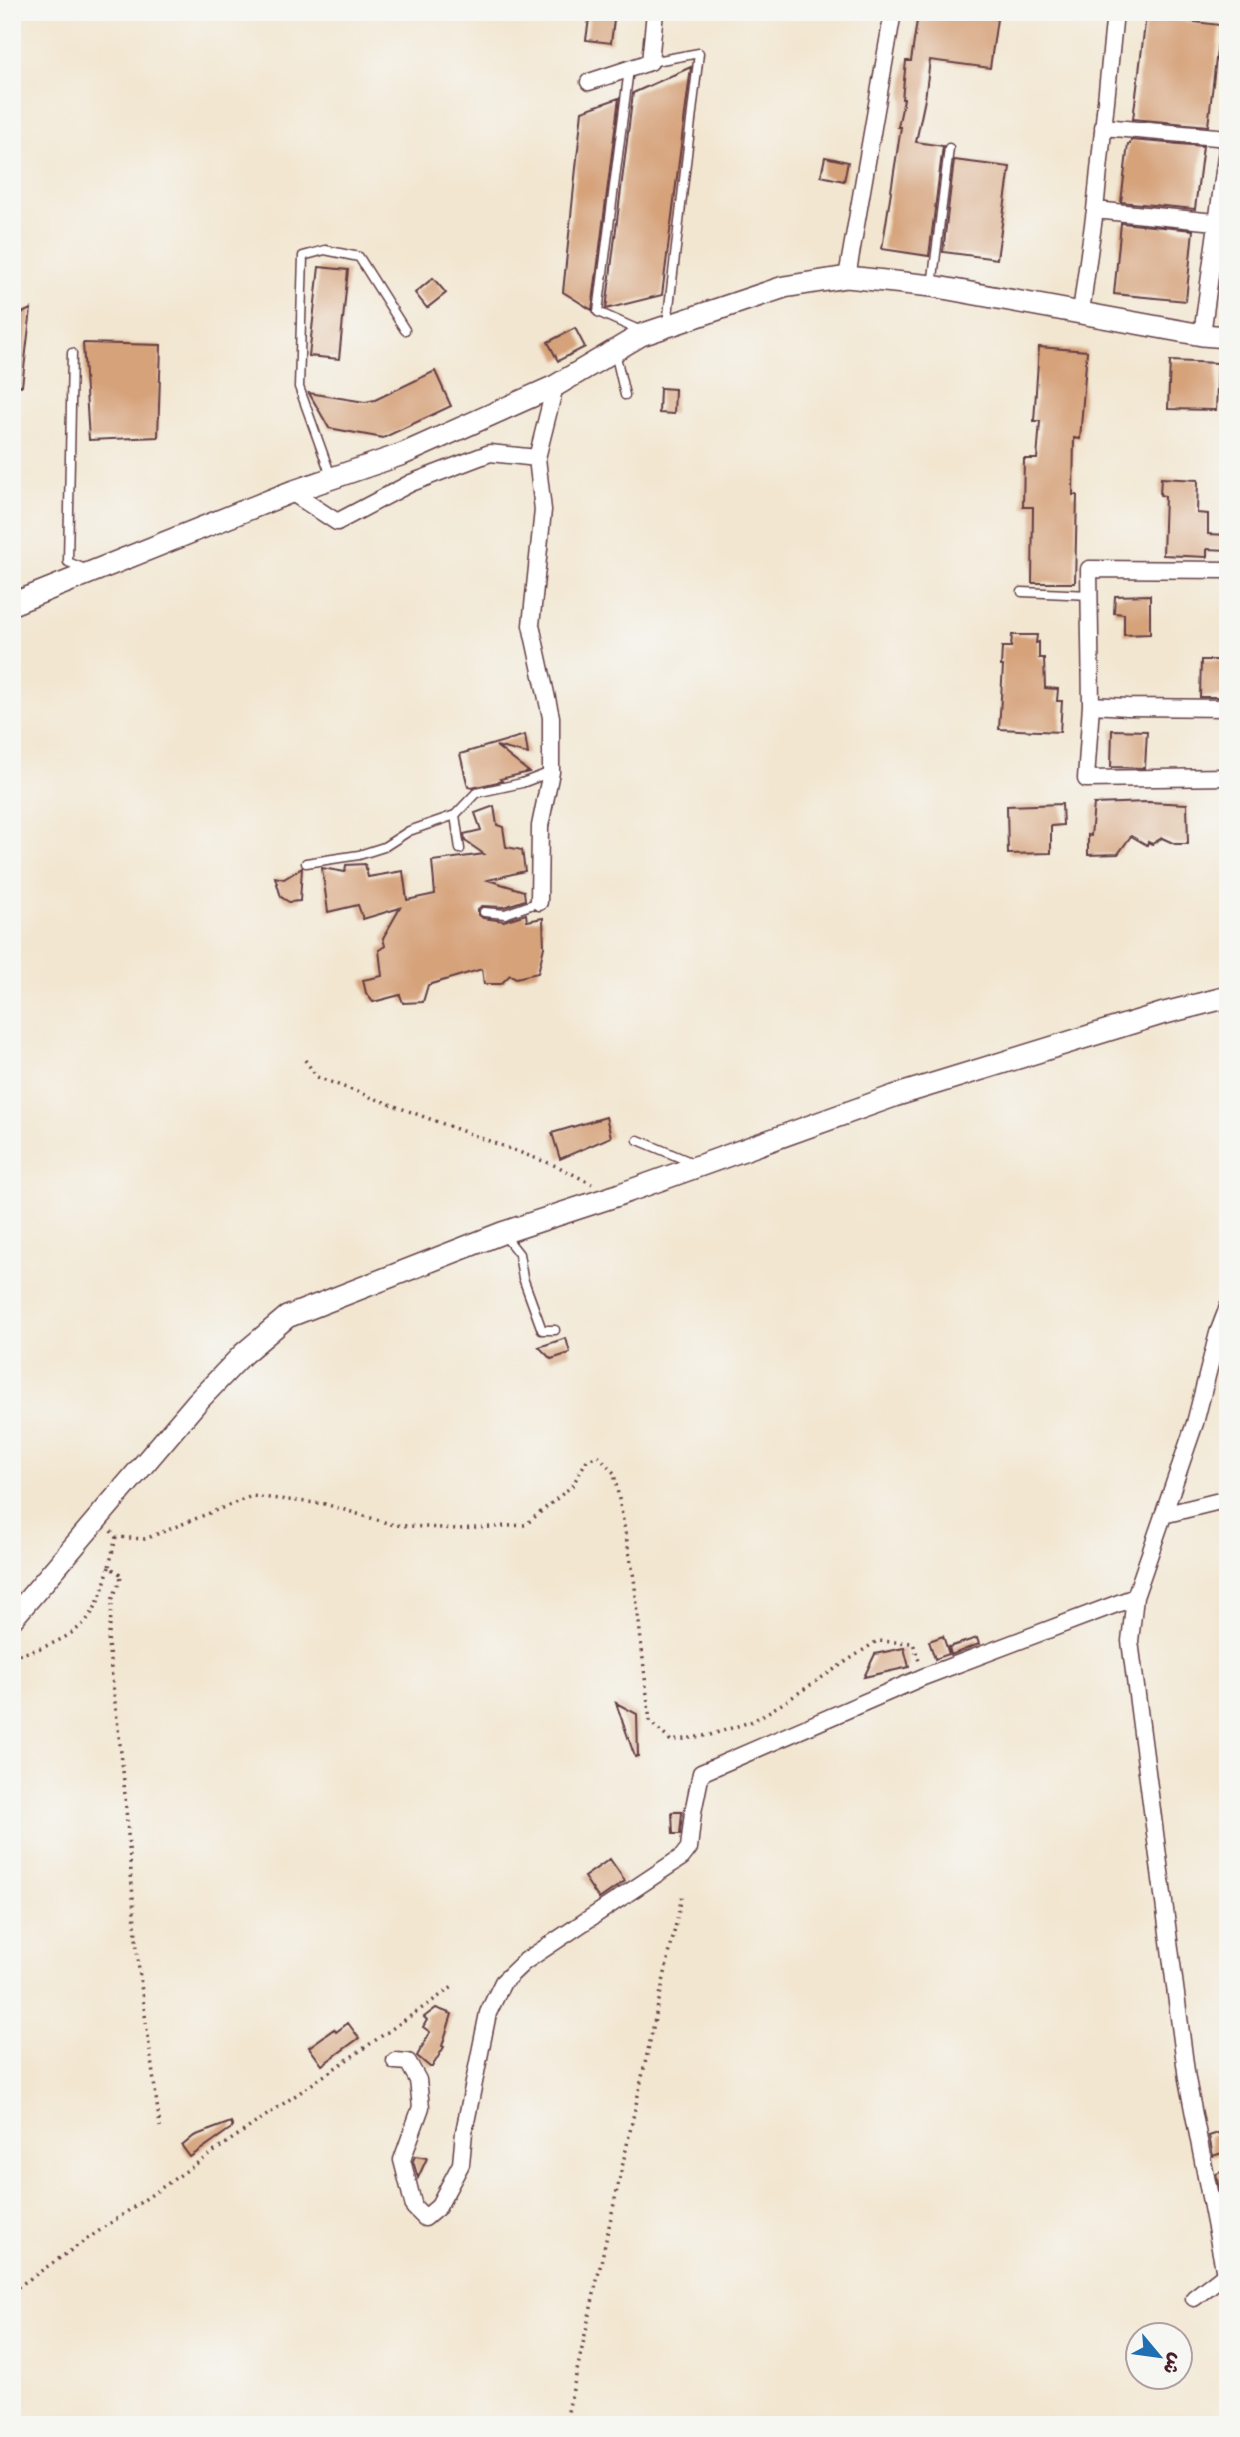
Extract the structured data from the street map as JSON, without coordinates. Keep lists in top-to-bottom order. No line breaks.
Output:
{"north":"bottom right"}
